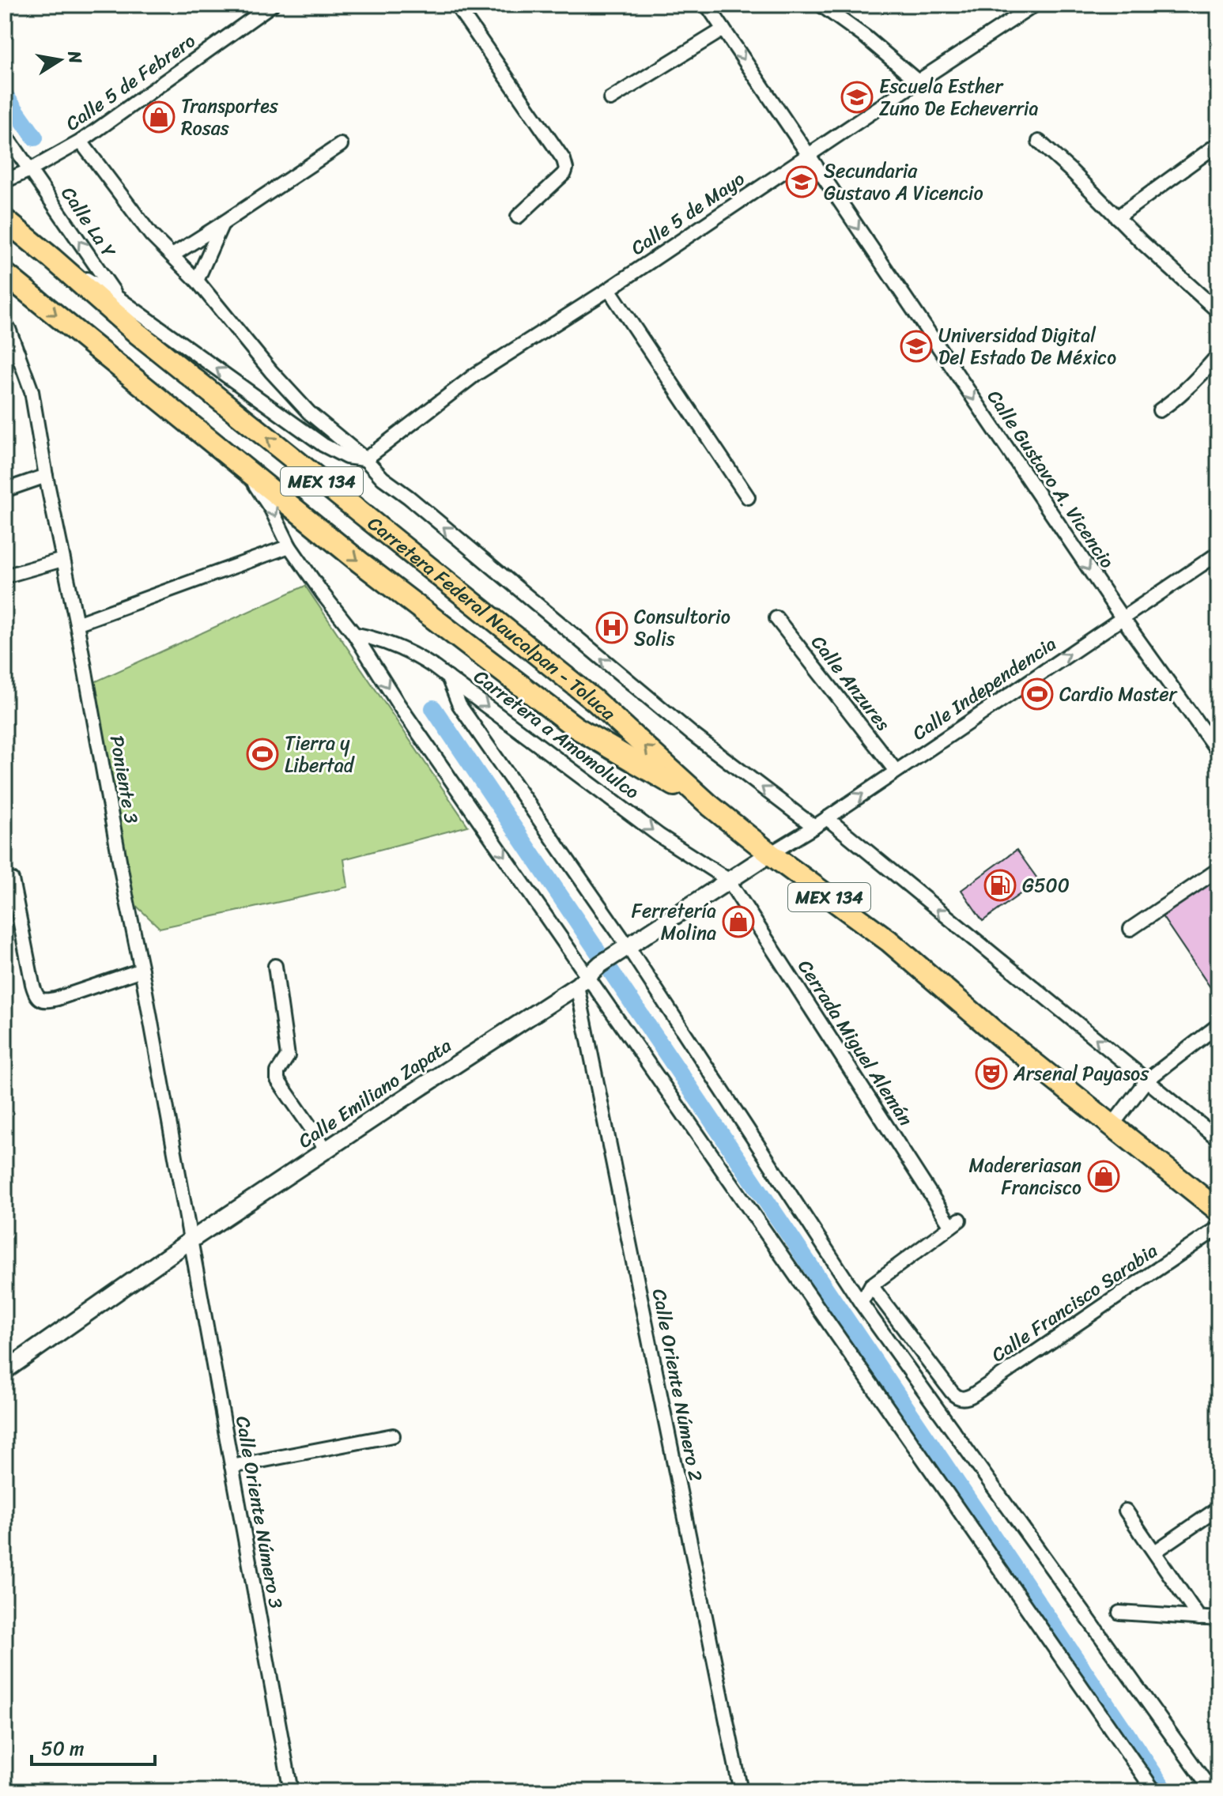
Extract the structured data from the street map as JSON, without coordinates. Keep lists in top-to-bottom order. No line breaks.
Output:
{"streets":{"main road":["MEX 134","Carretera Federal Naucalpan - Toluca"],"street":["Calle 5 de Febrero","Calle 5 de Mayo","Calle La Y","Calle Gustavo A. Vicencio","Calle Anzures","Calle Independencia","Carretera a Amomolulco","Poniente 3","Cerrada Miguel Alemán","Calle Emiliano Zapata","Calle Francisco Sarabia","Calle Oriente Número 2","Calle Oriente Número 3"]},"crossings":[["Calle 5 de Febrero","Calle La Y"],["Calle 5 de Mayo","Calle Gustavo A. Vicencio"],["Calle La Y","Carretera Federal Naucalpan - Toluca"],["Calle Gustavo A. Vicencio","Calle Independencia"],["Carretera Federal Naucalpan - Toluca","Calle Independencia"],["Carretera Federal Naucalpan - Toluca","Calle Emiliano Zapata"],["Calle Anzures","Calle Independencia"],["Calle Independencia","Calle Emiliano Zapata"],["Carretera a Amomolulco","Cerrada Miguel Alemán"],["Carretera a Amomolulco","Calle Emiliano Zapata"],["Poniente 3","Calle Emiliano Zapata"],["Poniente 3","Calle Oriente Número 3"],["Cerrada Miguel Alemán","Calle Emiliano Zapata"],["Cerrada Miguel Alemán","Calle Francisco Sarabia"],["Calle Emiliano Zapata","Calle Oriente Número 2"],["Calle Emiliano Zapata","Calle Oriente Número 3"]],"one_way":["Calle Gustavo A. Vicencio","Calle Independencia"],"places":{"school or university":["Escuela Esther Zuno De Echeverria","Secundaria Gustavo A Vicencio","Universidad Digital Del Estado De México"],"shop":["Transportes Rosas","Ferretería Molina","Madereriasan Francisco"],"hospital":["Consultorio Solis"],"sports":["Cardio Master","Tierra y Libertad"],"fuel station":["G500"],"theatre":["Arsenal Payasos"]},"scale_bar":"50 m","north":"right"}
